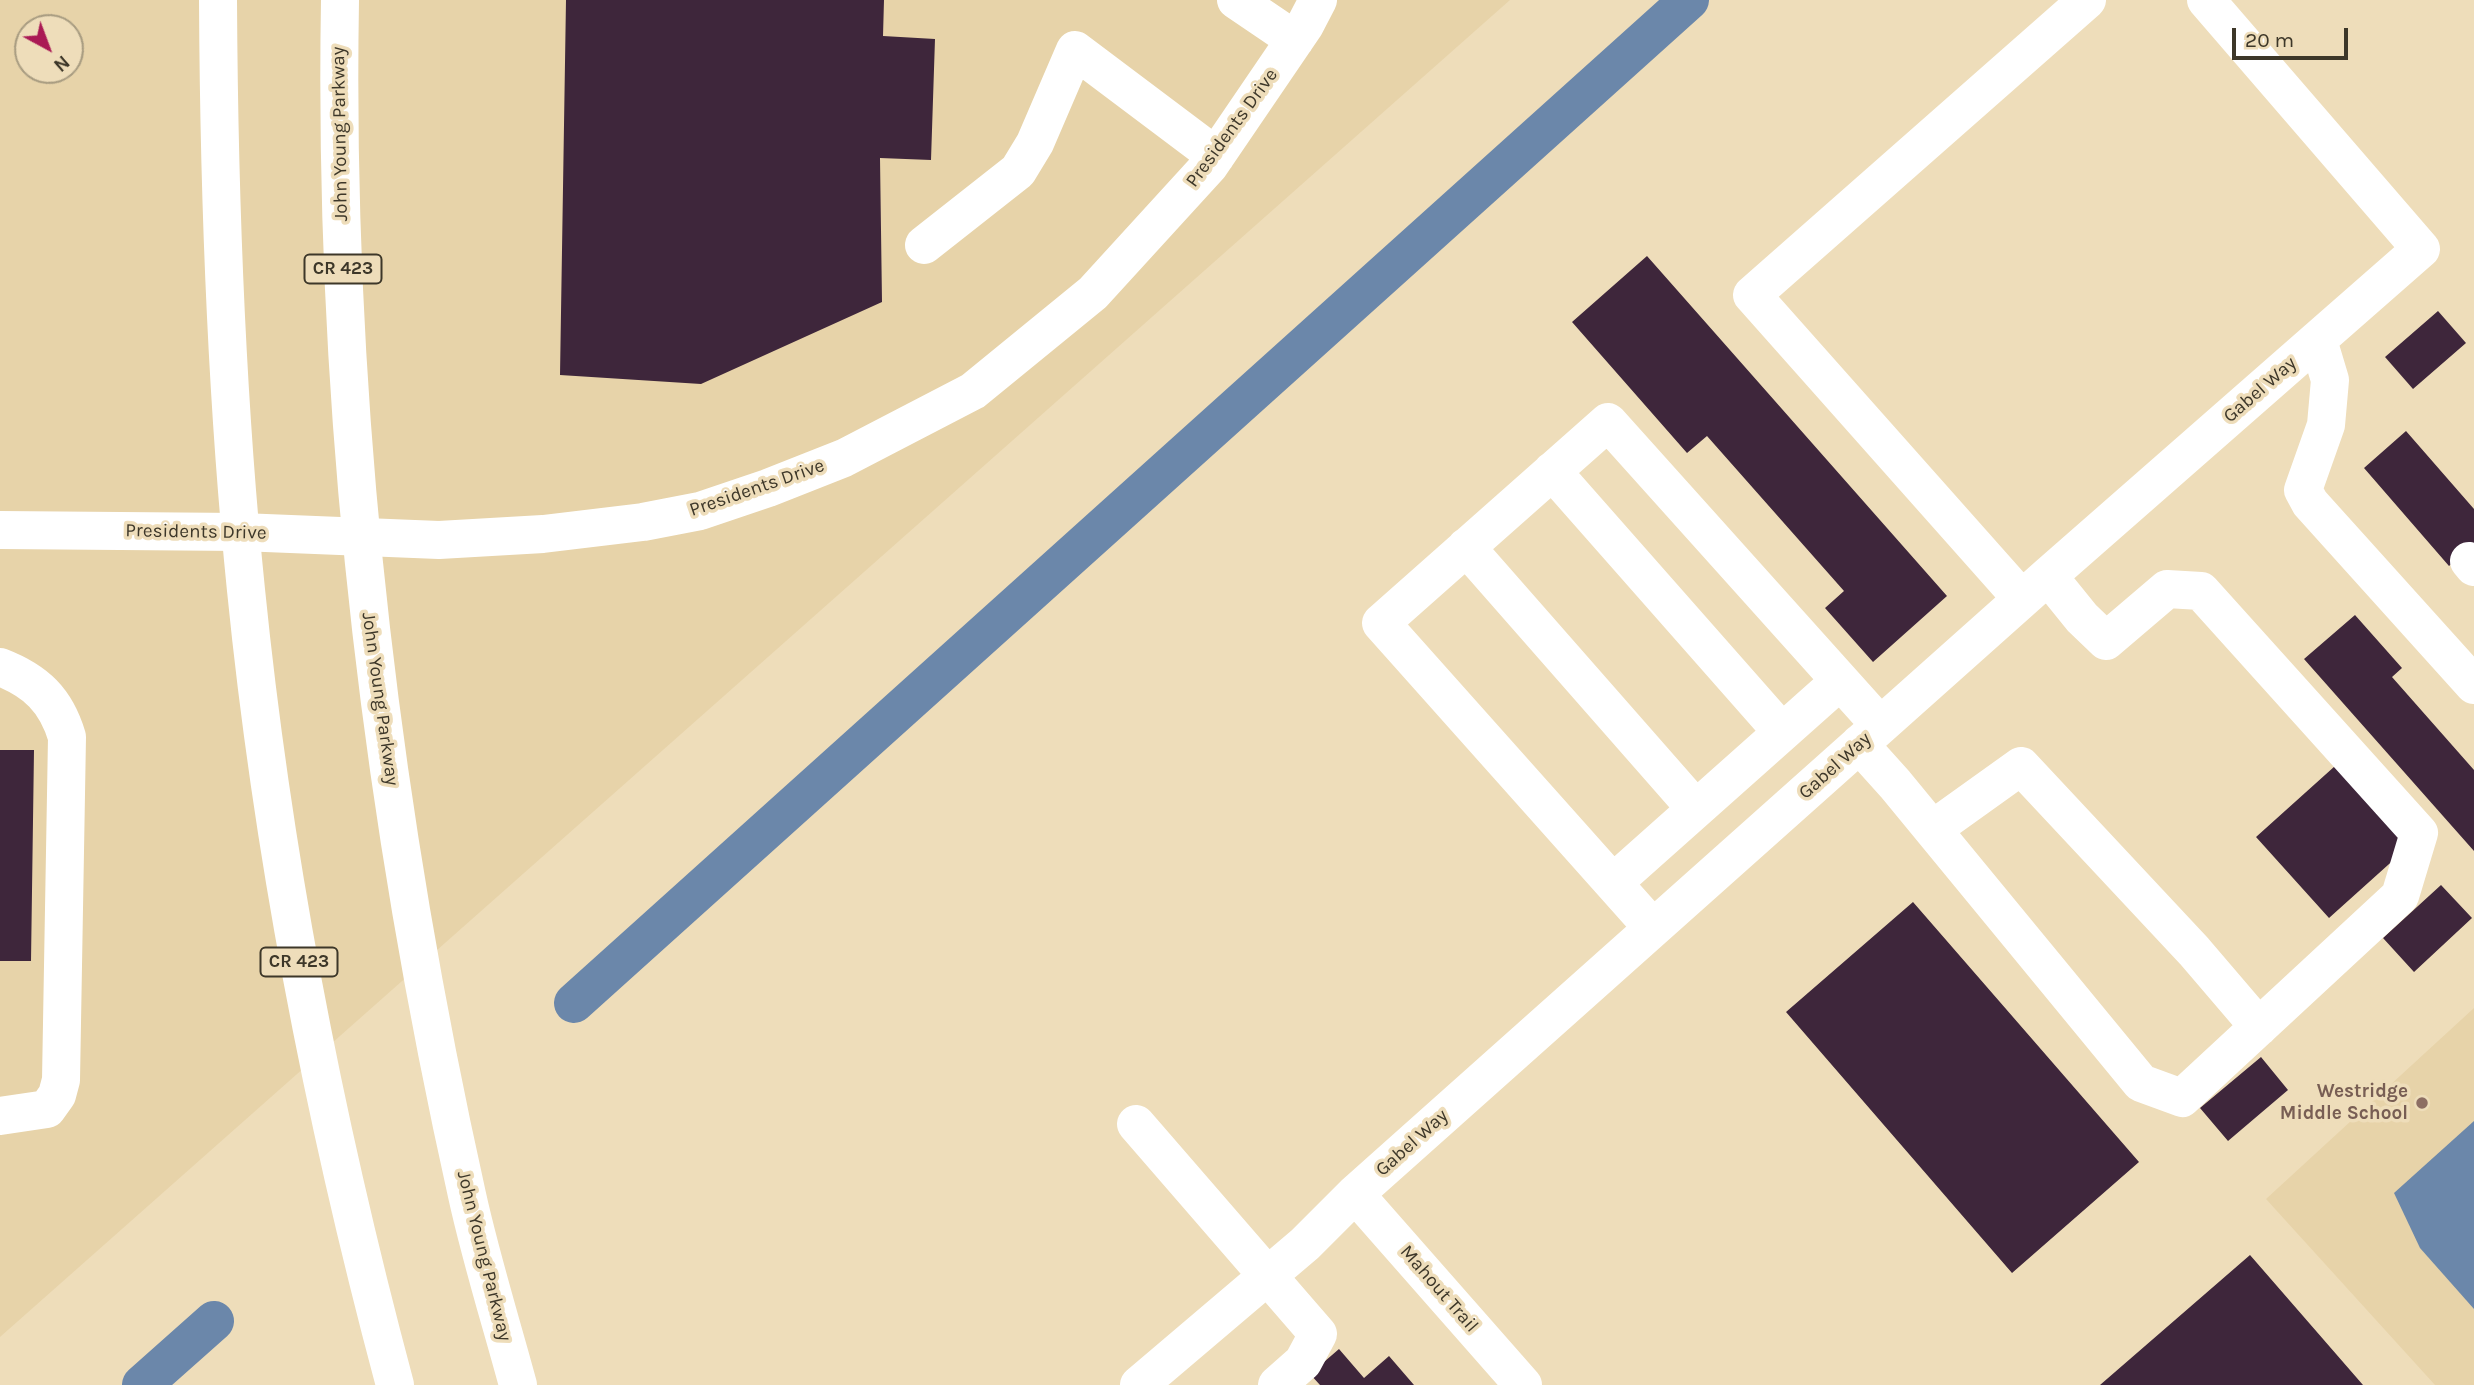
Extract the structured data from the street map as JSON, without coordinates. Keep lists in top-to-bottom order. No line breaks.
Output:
{"streets":{"main road":["Presidents Drive","John Young Parkway","CR 423","Gabel Way","Mahout Trail"]},"crossings":[["Presidents Drive","John Young Parkway"],["Presidents Drive","CR 423"],["Gabel Way","Mahout Trail"]],"places":["Westridge Middle School"],"scale_bar":"20 m","north":"bottom right"}
